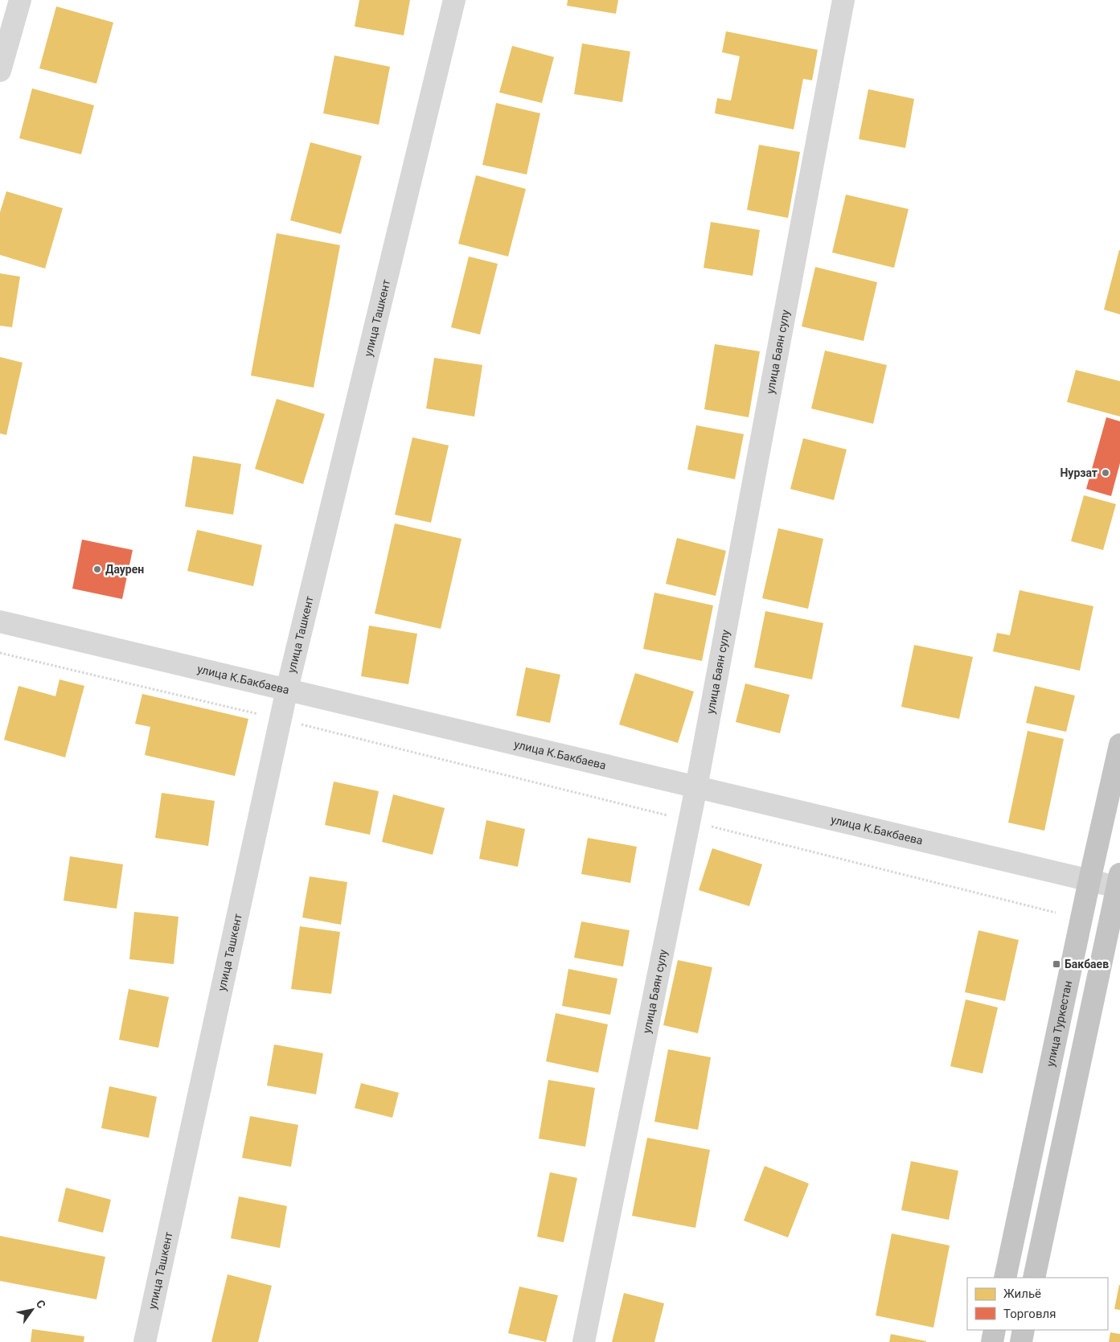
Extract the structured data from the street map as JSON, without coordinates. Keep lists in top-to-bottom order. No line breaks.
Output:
{"streets":{"highway":["улица Туркестан"],"street":["улица Ташкент","улица Баян сулу","улица К.Бакбаева"]},"crossings":[["улица Ташкент","улица К.Бакбаева"],["улица Баян сулу","улица К.Бакбаева"],["улица К.Бакбаева","улица Туркестан"]],"places":{"other":["Нурзат","Даурен"],"transit":["Бакбаев"]},"legend":["Жильё","Торговля"],"north":"top right"}
